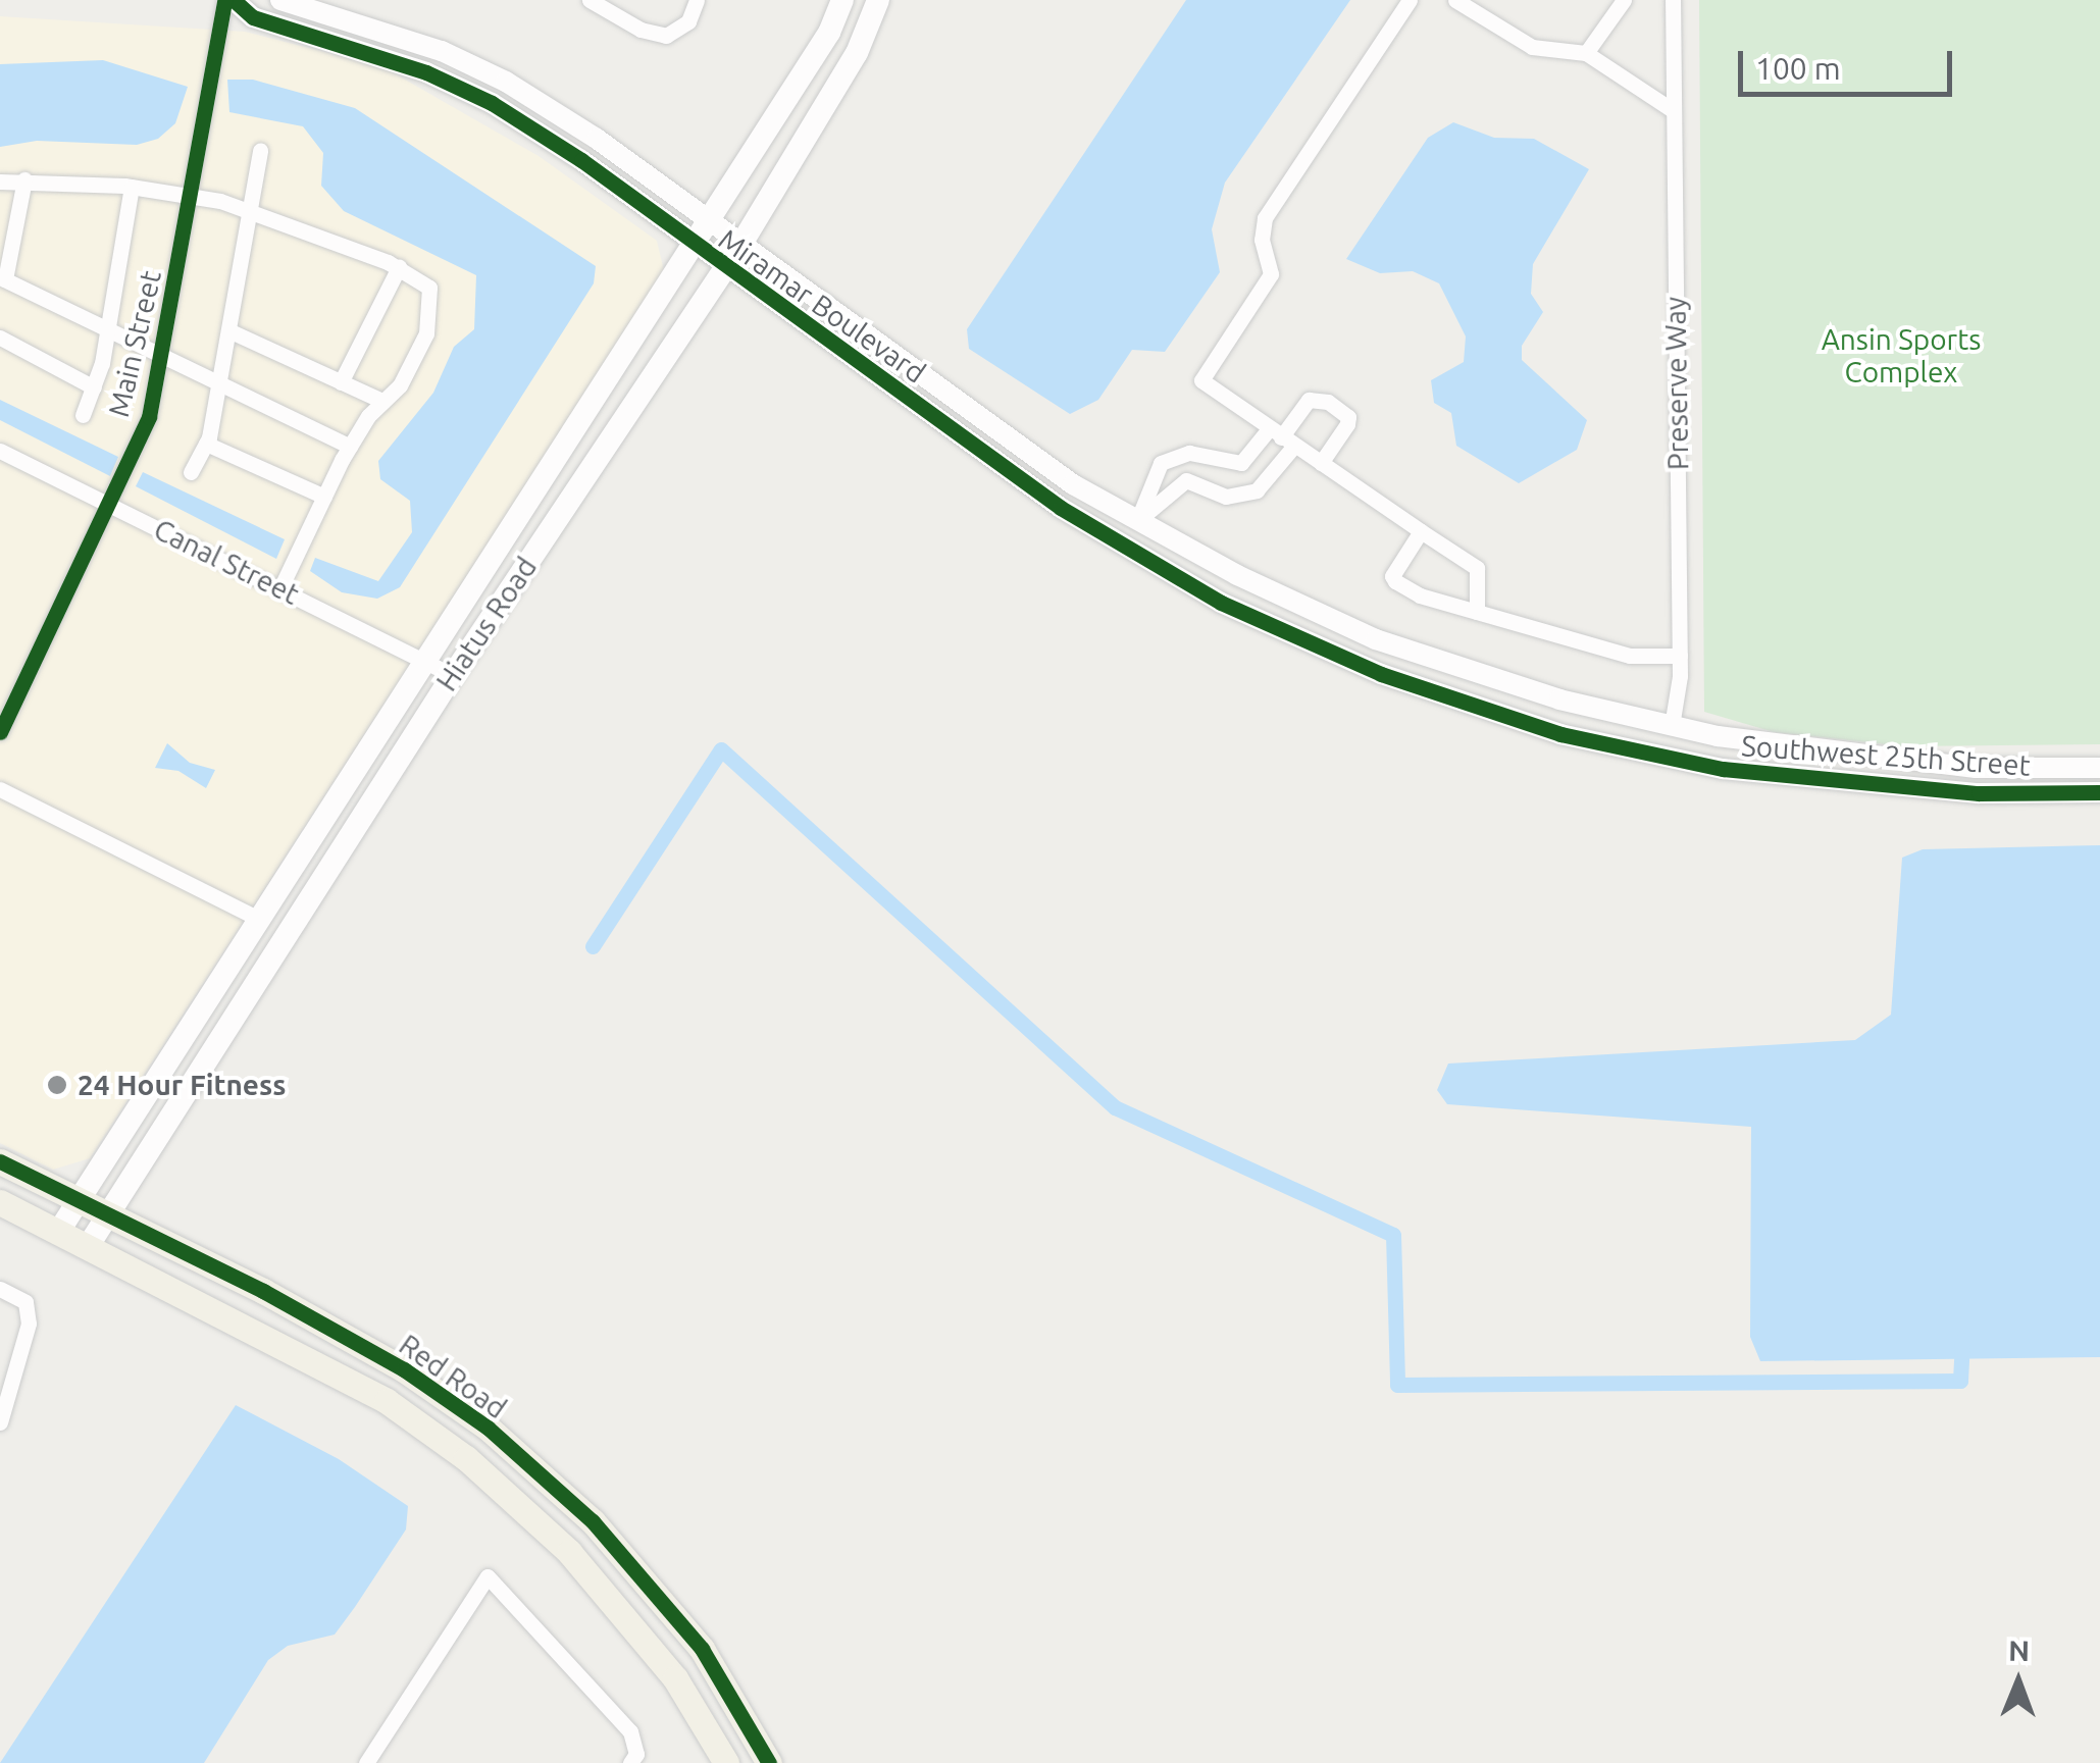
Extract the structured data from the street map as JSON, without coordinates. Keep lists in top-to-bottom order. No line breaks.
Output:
{"streets":{"highway":["Red Road"],"main road":["Hiatus Road"],"street":["Miramar Boulevard","Main Street","Preserve Way","Canal Street","Southwest 25th Street"]},"crossings":[["Miramar Boulevard","Hiatus Road"],["Miramar Boulevard","Southwest 25th Street"],["Main Street","Canal Street"],["Preserve Way","Southwest 25th Street"],["Canal Street","Hiatus Road"],["Hiatus Road","Red Road"]],"parks":["Ansin Sports Complex"],"places":["24 Hour Fitness"],"scale_bar":"100 m","north":"top"}
